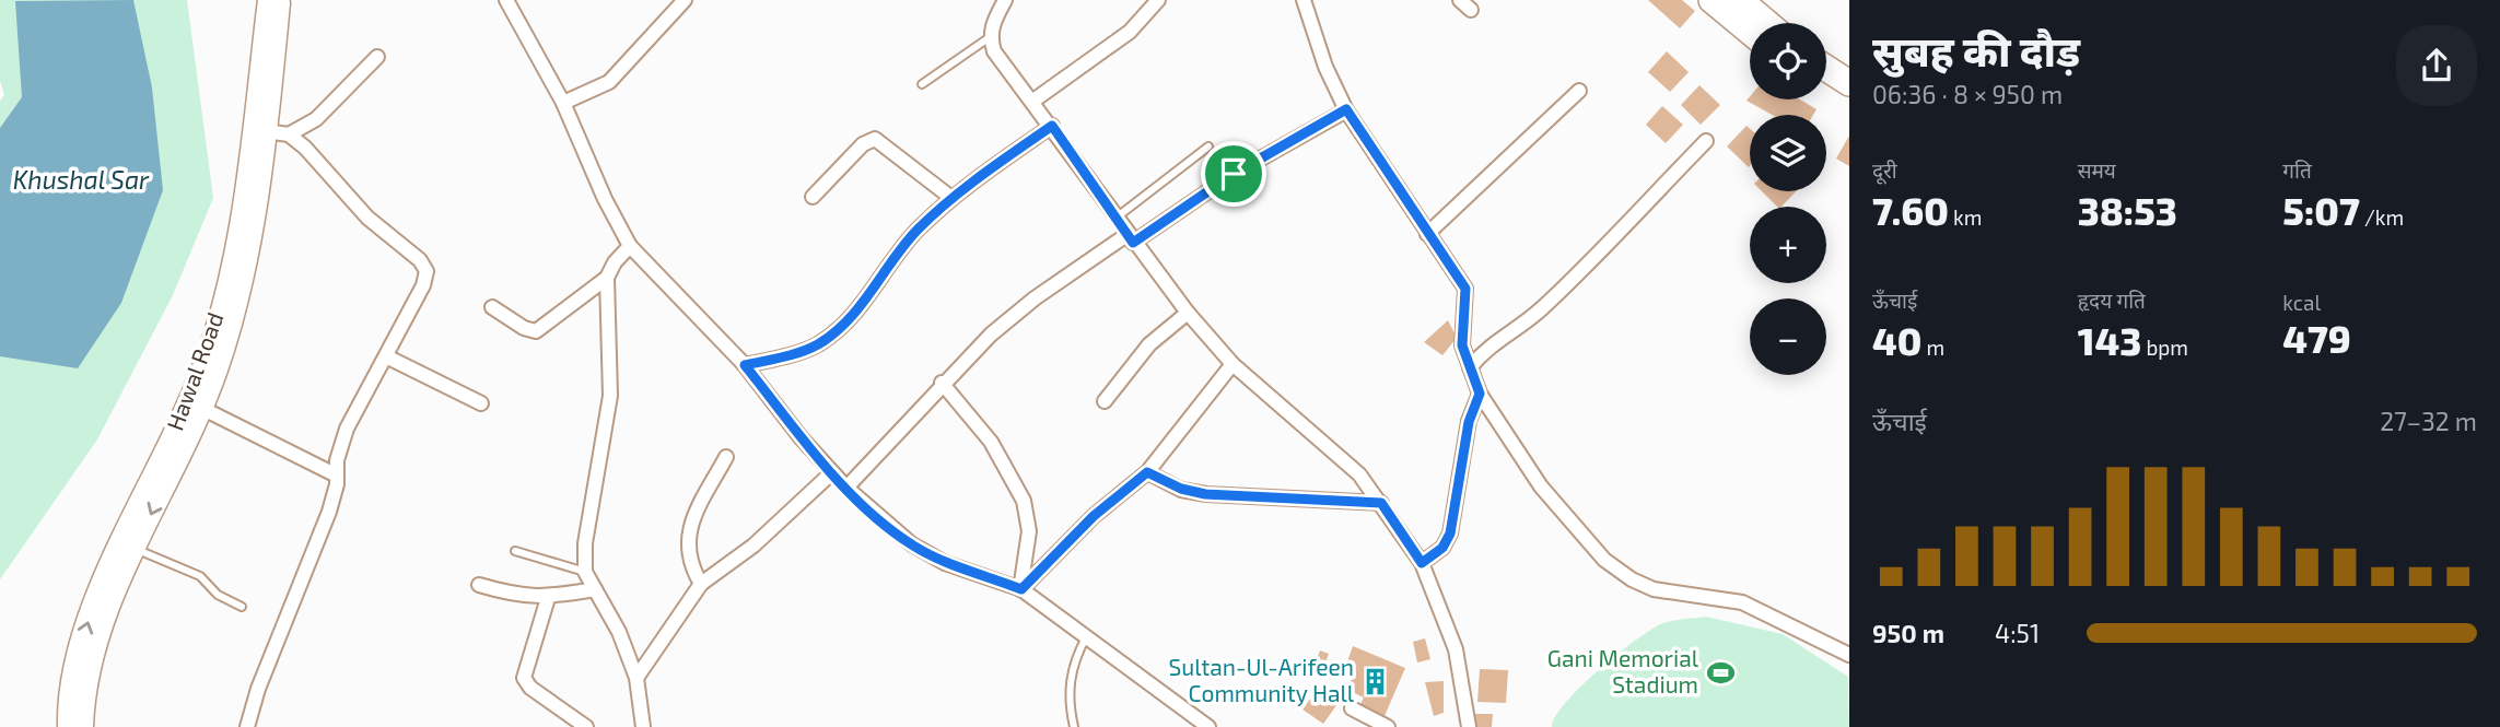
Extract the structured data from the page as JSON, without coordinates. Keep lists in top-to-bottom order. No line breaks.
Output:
{"streets":{"main road":["Hawal Road"]},"water":["Khushal Sar"],"places":{"sports":["Gani Memorial Stadium"],"building":["Sultan-Ul-Arifeen Community Hall"]},"page":{"heading":["सुबह की दौड़","06:36 · 8 × 950 m"],"map_buttons":["+","−"],"stats":[["दूरी","7.60 km"],["समय","38:53"],["गति","5:07 /km"],["ऊँचाई","40 m"],["हृदय गति","143 bpm"],["kcal","479"]],"chart":["ऊँचाई","27–32 m"],"list":[{"name":"950 m","note":"4:51"}]}}
